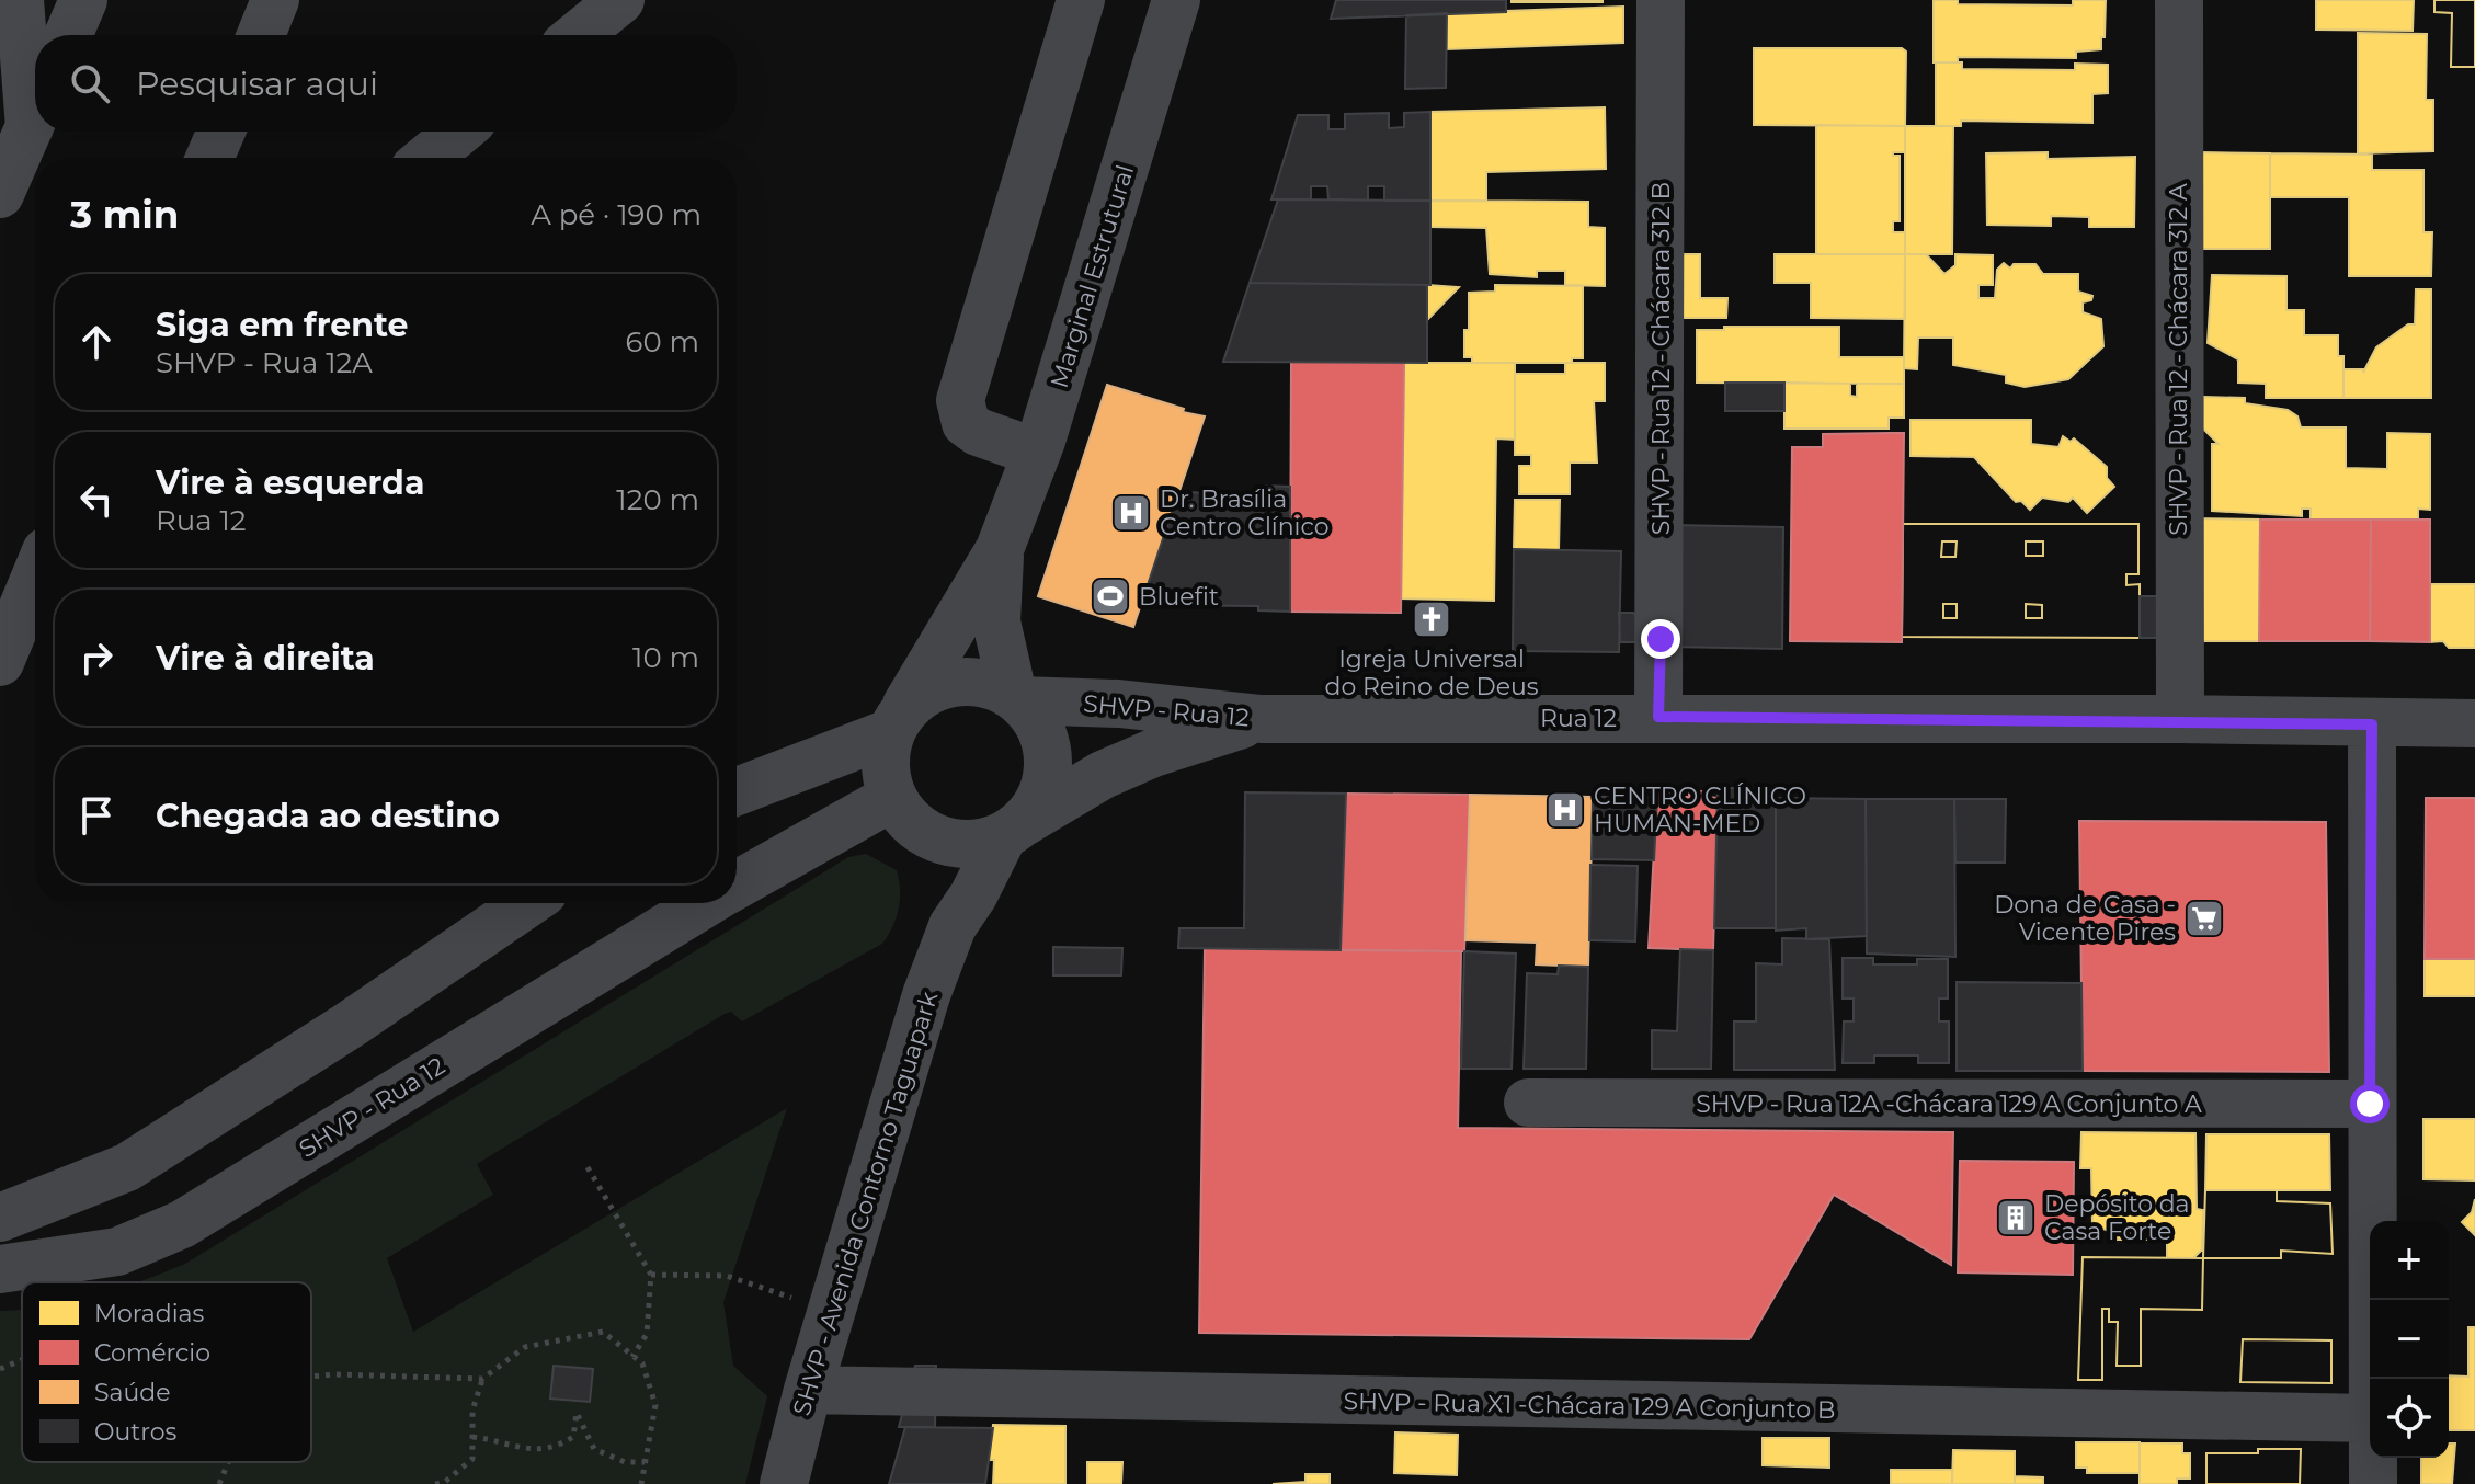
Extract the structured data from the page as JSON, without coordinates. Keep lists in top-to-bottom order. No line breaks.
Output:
{"streets":{"street":["Marginal Estrutural","SHVP - Rua 12 - Chácara 312 B","SHVP - Rua 12 - Chácara 312 A","SHVP - Rua 12","Rua 12","SHVP - Rua 12A -Chácara 129 A Conjunto A","SHVP - Avenida Contorno Taguapark","SHVP - Rua X1 -Chácara 129 A Conjunto B"]},"crossings":[["Marginal Estrutural","SHVP - Rua 12"],["Marginal Estrutural","SHVP - Avenida Contorno Taguapark"],["SHVP - Rua 12 - Chácara 312 B","Rua 12"],["SHVP - Rua 12 - Chácara 312 A","Rua 12"],["SHVP - Rua 12","Rua 12"],["SHVP - Rua 12","SHVP - Avenida Contorno Taguapark"],["SHVP - Avenida Contorno Taguapark","SHVP - Rua X1 -Chácara 129 A Conjunto B"]],"places":{"hospital":["Dr. Brasília Centro Clínico","CENTRO CLÍNICO HUMAN-MED"],"sports":["Bluefit"],"church":["Igreja Universal do Reino de Deus"],"supermarket":["Dona de Casa - Vicente Pires"],"building":["Depósito da Casa Forte"]},"legend":["Moradias","Comércio","Saúde","Outros"],"page":{"search":"Pesquisar aqui","heading":["3 min","A pé · 190 m"],"list":[["Siga em frente","SHVP - Rua 12A","60 m"],["Vire à esquerda","Rua 12","120 m"],["Vire à direita","10 m"],"Chegada ao destino"],"map_buttons":["+","−"]}}
